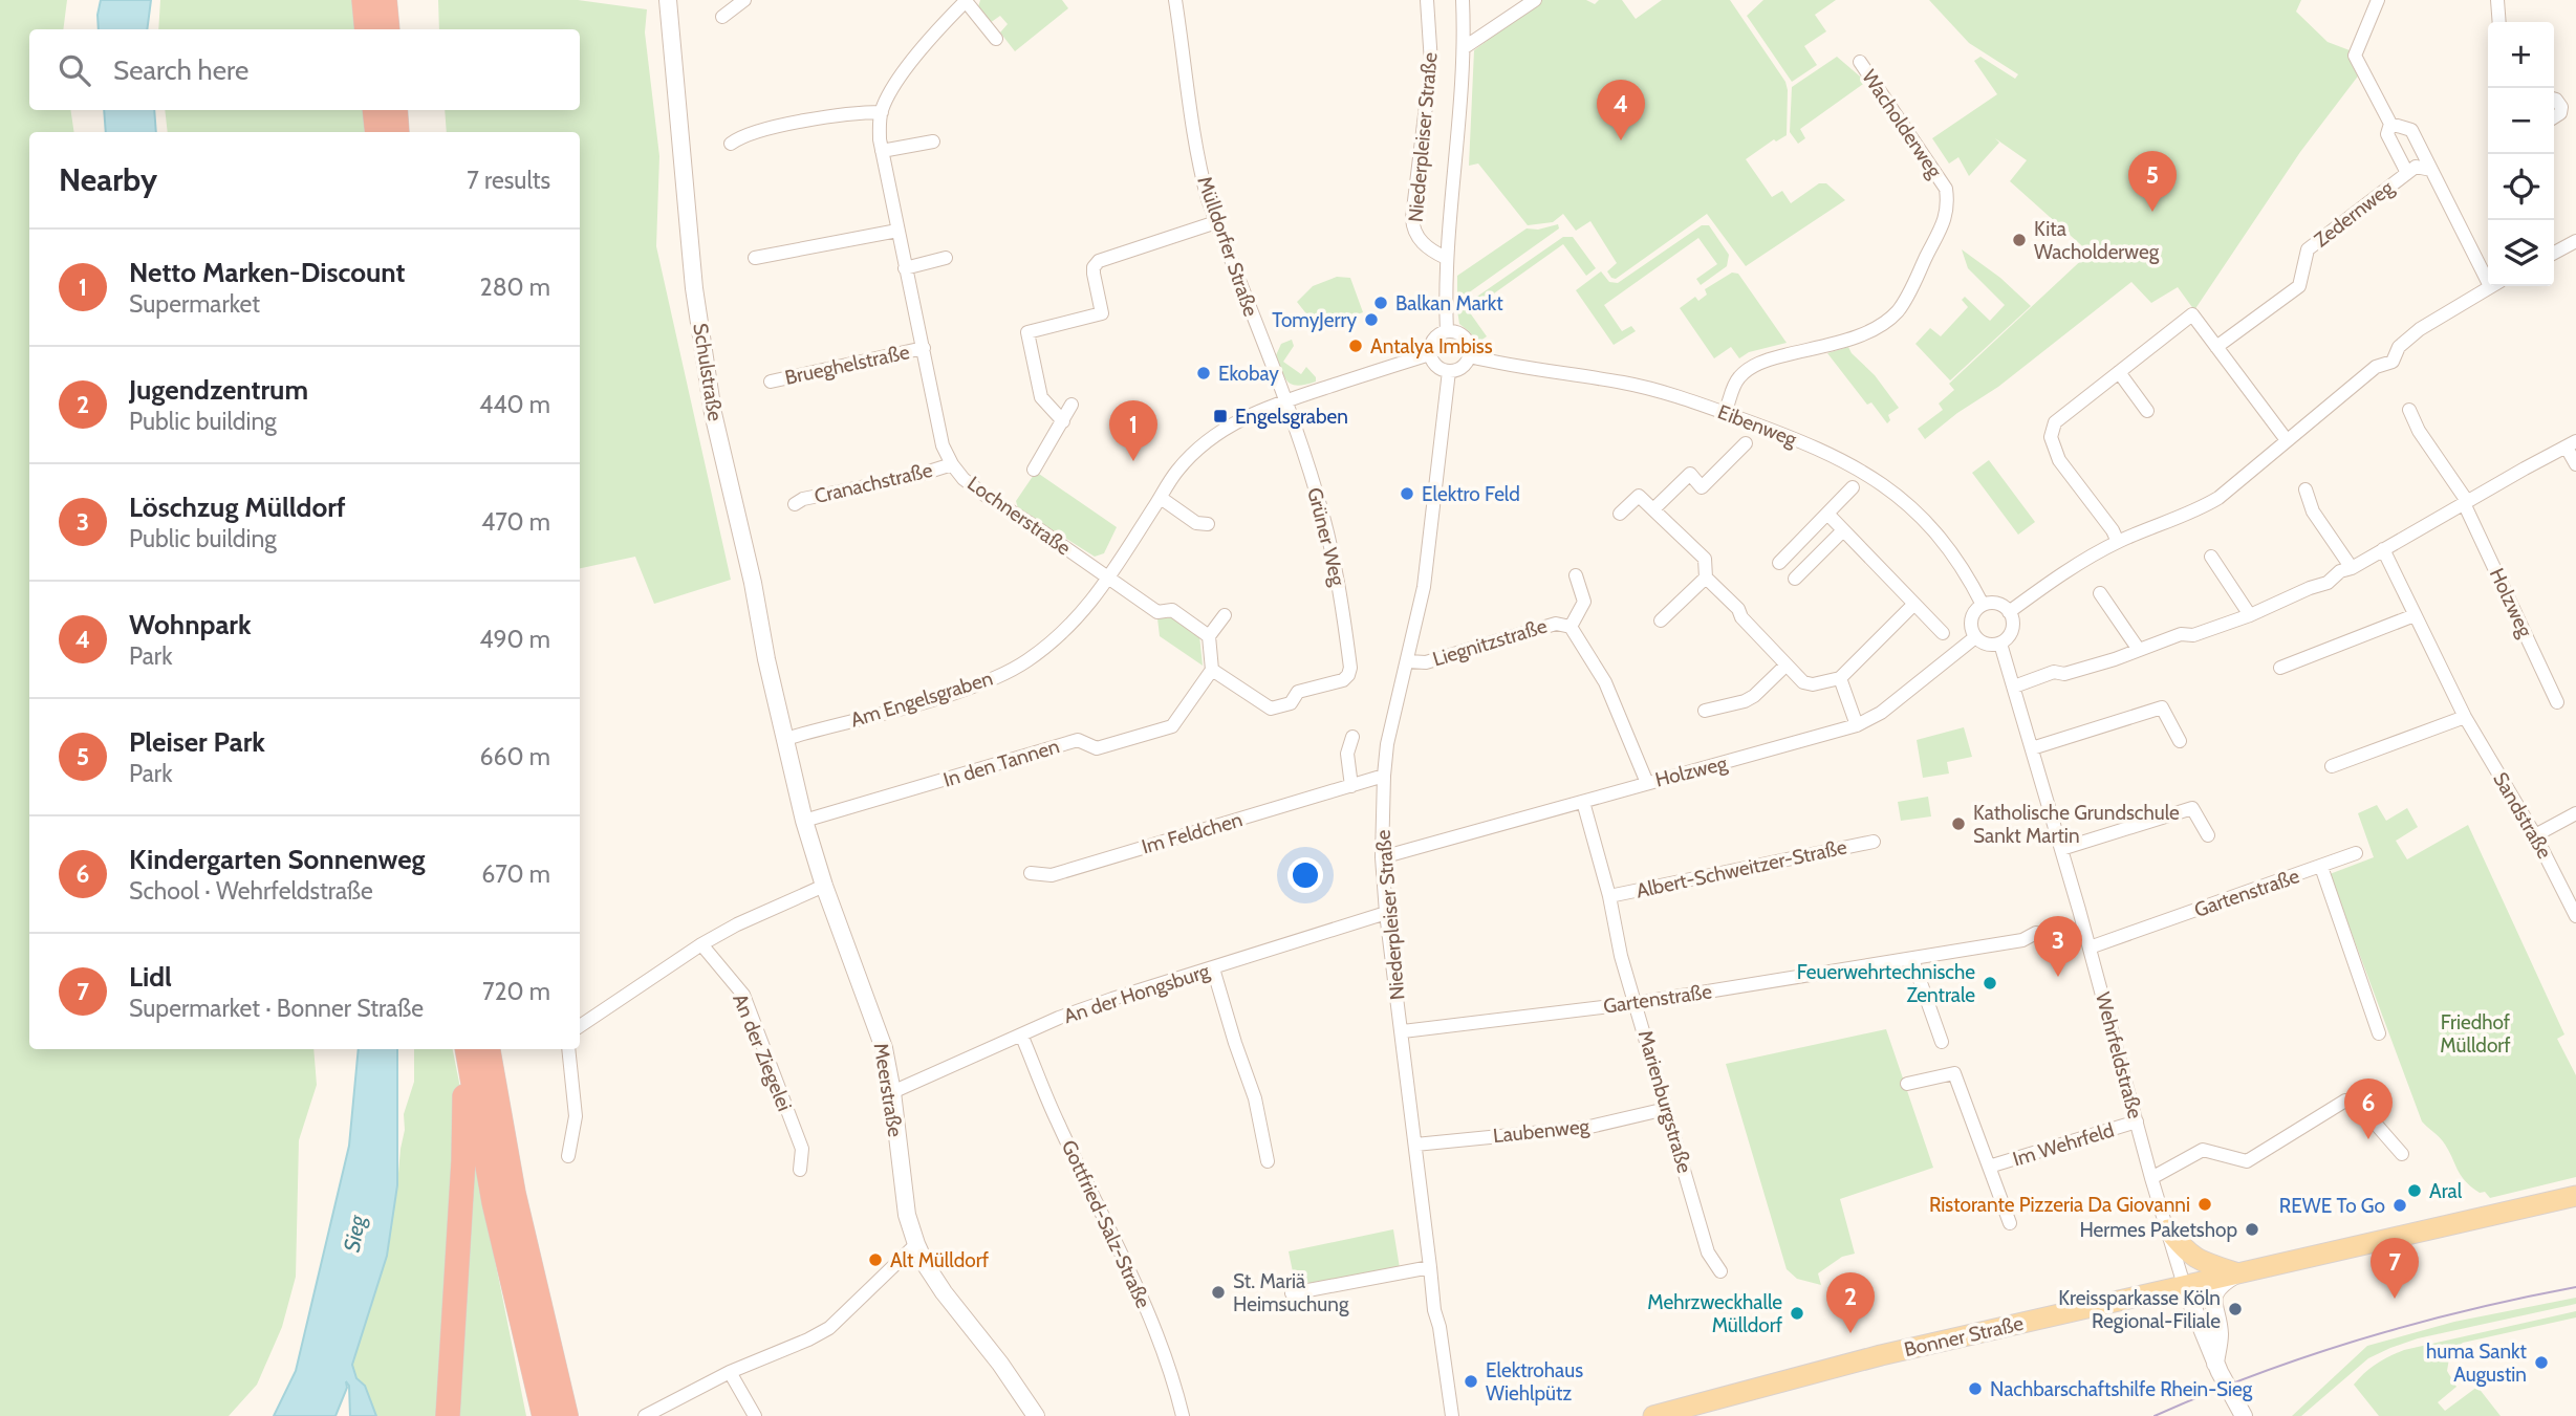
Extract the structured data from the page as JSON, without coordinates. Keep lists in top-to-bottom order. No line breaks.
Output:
{"streets":{"main road":["Bonner Straße"],"street":["Wacholderweg","Niederpleiser Straße","Zedernweg","Mülldorfer Straße","Brueghelstraße","Schulstraße","Eibenweg","Cranachstraße","Lochnerstraße","Grüner Weg","Holzweg","Liegnitzstraße","Am Engelsgraben","In den Tannen","Sandstraße","Im Feldchen","Albert-Schweitzer-Straße","Gartenstraße","An der Hongsburg","An der Ziegelei","Wehrfeldstraße","Meerstraße","Marienburgstraße","Laubenweg","Im Wehrfeld","Gottfried-Salz-Straße"]},"crossings":[["Wacholderweg","Eibenweg"],["Niederpleiser Straße","Eibenweg"],["Niederpleiser Straße","Holzweg"],["Niederpleiser Straße","Liegnitzstraße"],["Niederpleiser Straße","Am Engelsgraben"],["Niederpleiser Straße","Im Feldchen"],["Niederpleiser Straße","Gartenstraße"],["Niederpleiser Straße","An der Hongsburg"],["Niederpleiser Straße","Laubenweg"],["Zedernweg","Eibenweg"],["Zedernweg","Holzweg"],["Zedernweg","Wehrfeldstraße"],["Mülldorfer Straße","Grüner Weg"],["Mülldorfer Straße","Am Engelsgraben"],["Brueghelstraße","Lochnerstraße"],["Schulstraße","Am Engelsgraben"],["Schulstraße","Meerstraße"],["Eibenweg","Holzweg"],["Eibenweg","Am Engelsgraben"],["Eibenweg","Wehrfeldstraße"],["Cranachstraße","Lochnerstraße"],["Lochnerstraße","Am Engelsgraben"],["Grüner Weg","Am Engelsgraben"],["Grüner Weg","In den Tannen"],["Holzweg","Wehrfeldstraße"],["Holzweg","Marienburgstraße"],["Am Engelsgraben","Meerstraße"],["In den Tannen","Meerstraße"],["Albert-Schweitzer-Straße","Marienburgstraße"],["Gartenstraße","Wehrfeldstraße"],["Gartenstraße","Marienburgstraße"],["An der Hongsburg","Meerstraße"],["An der Hongsburg","Gottfried-Salz-Straße"],["Wehrfeldstraße","Im Wehrfeld"],["Wehrfeldstraße","Bonner Straße"],["Marienburgstraße","Laubenweg"]],"water":["Sieg"],"parks":["Friedhof Mülldorf"],"places":{"other":["Kita Wacholderweg","Balkan Markt","TomyJerry","Antalya Imbiss","Ekobay","Elektro Feld","Katholische Grundschule Sankt Martin","Feuerwehrtechnische Zentrale","Aral","Ristorante Pizzeria Da Giovanni","REWE To Go","Hermes Paketshop","Alt Mülldorf","St. Mariä Heimsuchung","Kreissparkasse Köln Regional-Filiale","Mehrzweckhalle Mülldorf","huma Sankt Augustin","Elektrohaus Wiehlpütz","Nachbarschaftshilfe Rhein-Sieg"],"transit":["Engelsgraben"]},"page":{"map_buttons":["+","−"],"search":"Search here","pins":["4","5","1","3","6","7","2"],"heading":["Nearby","7 results"],"list":[{"mark":"1","name":"Netto Marken-Discount","note":"Supermarket","value":"280 m"},{"mark":"2","name":"Jugendzentrum","note":"Public building","value":"440 m"},{"mark":"3","name":"Löschzug Mülldorf","note":"Public building","value":"470 m"},{"mark":"4","name":"Wohnpark","note":"Park","value":"490 m"},{"mark":"5","name":"Pleiser Park","note":"Park","value":"660 m"},{"mark":"6","name":"Kindergarten Sonnenweg","note":"School · Wehrfeldstraße","value":"670 m"},{"mark":"7","name":"Lidl","note":"Supermarket · Bonner Straße","value":"720 m"}]}}
